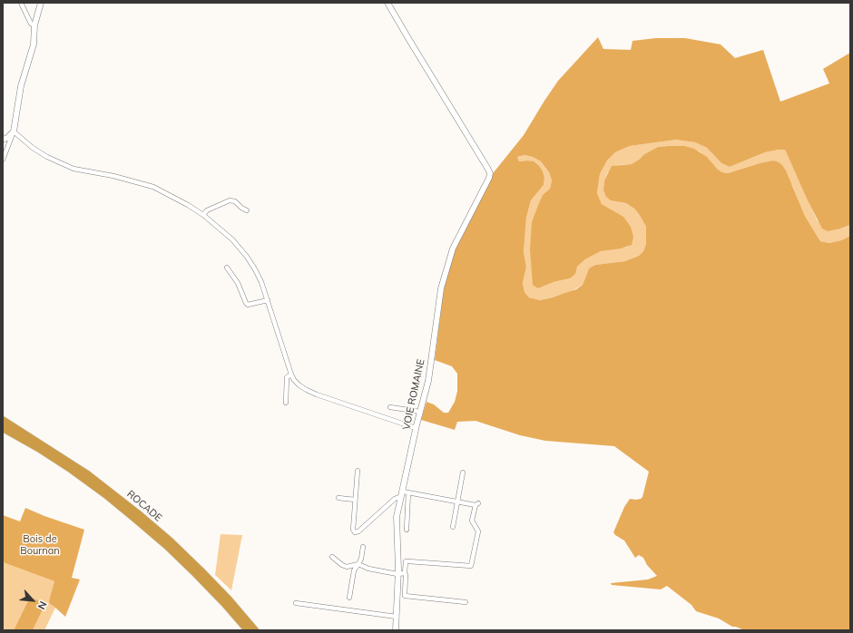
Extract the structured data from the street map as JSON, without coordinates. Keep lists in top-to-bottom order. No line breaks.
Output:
{"streets":{"highway":["ROCADE"],"street":["VOIE ROMAINE"]},"parks":["Bois de Bournan"],"north":"bottom right"}
